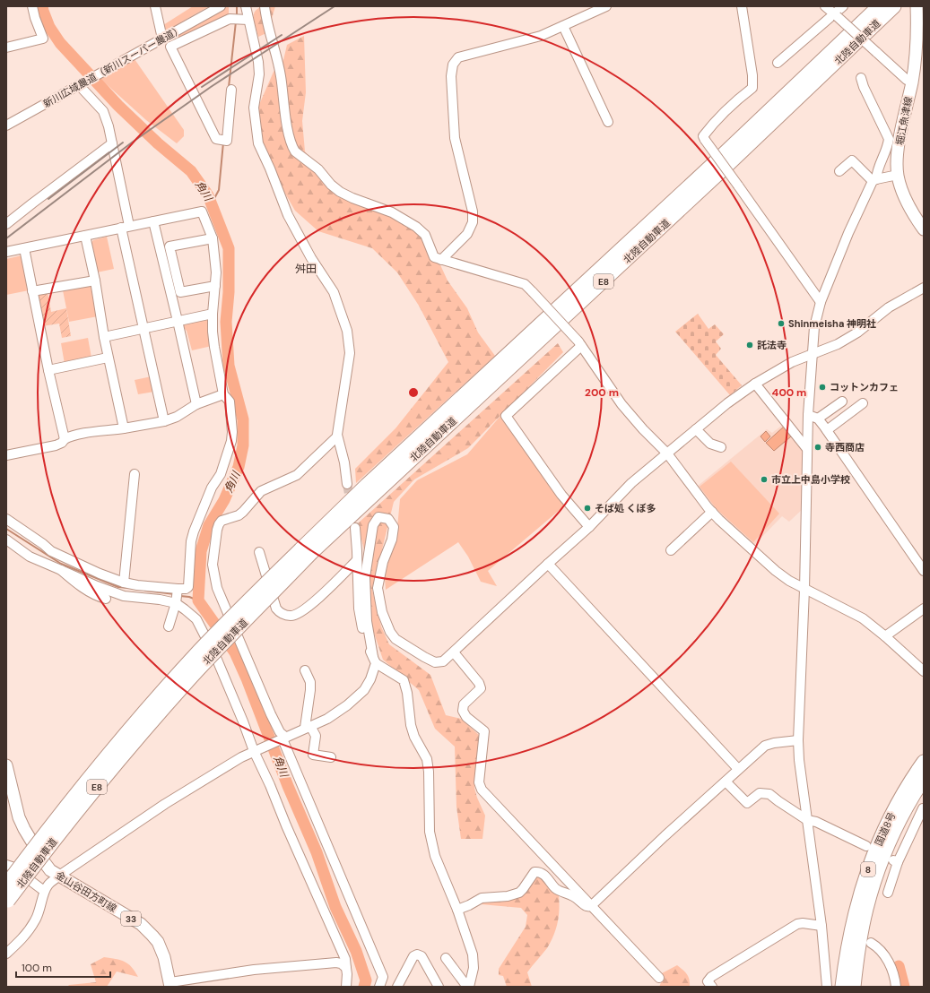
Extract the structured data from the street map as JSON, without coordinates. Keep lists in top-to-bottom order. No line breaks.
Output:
{"streets":{"highway":["北陸自動車道","E8","国道8号","8"],"main road":["堀江魚津線","金山谷田方町線","33"],"street":["新川広域農道（新川スーパー農道）"]},"districts":["舛田"],"water":["角川"],"places":["Shinmeisha 神明社","託法寺","コットンカフェ","寺西商店","市立上中島小学校","そば処 くぼ多"],"scale_bar":"100 m","rings":["200 m","400 m"]}
